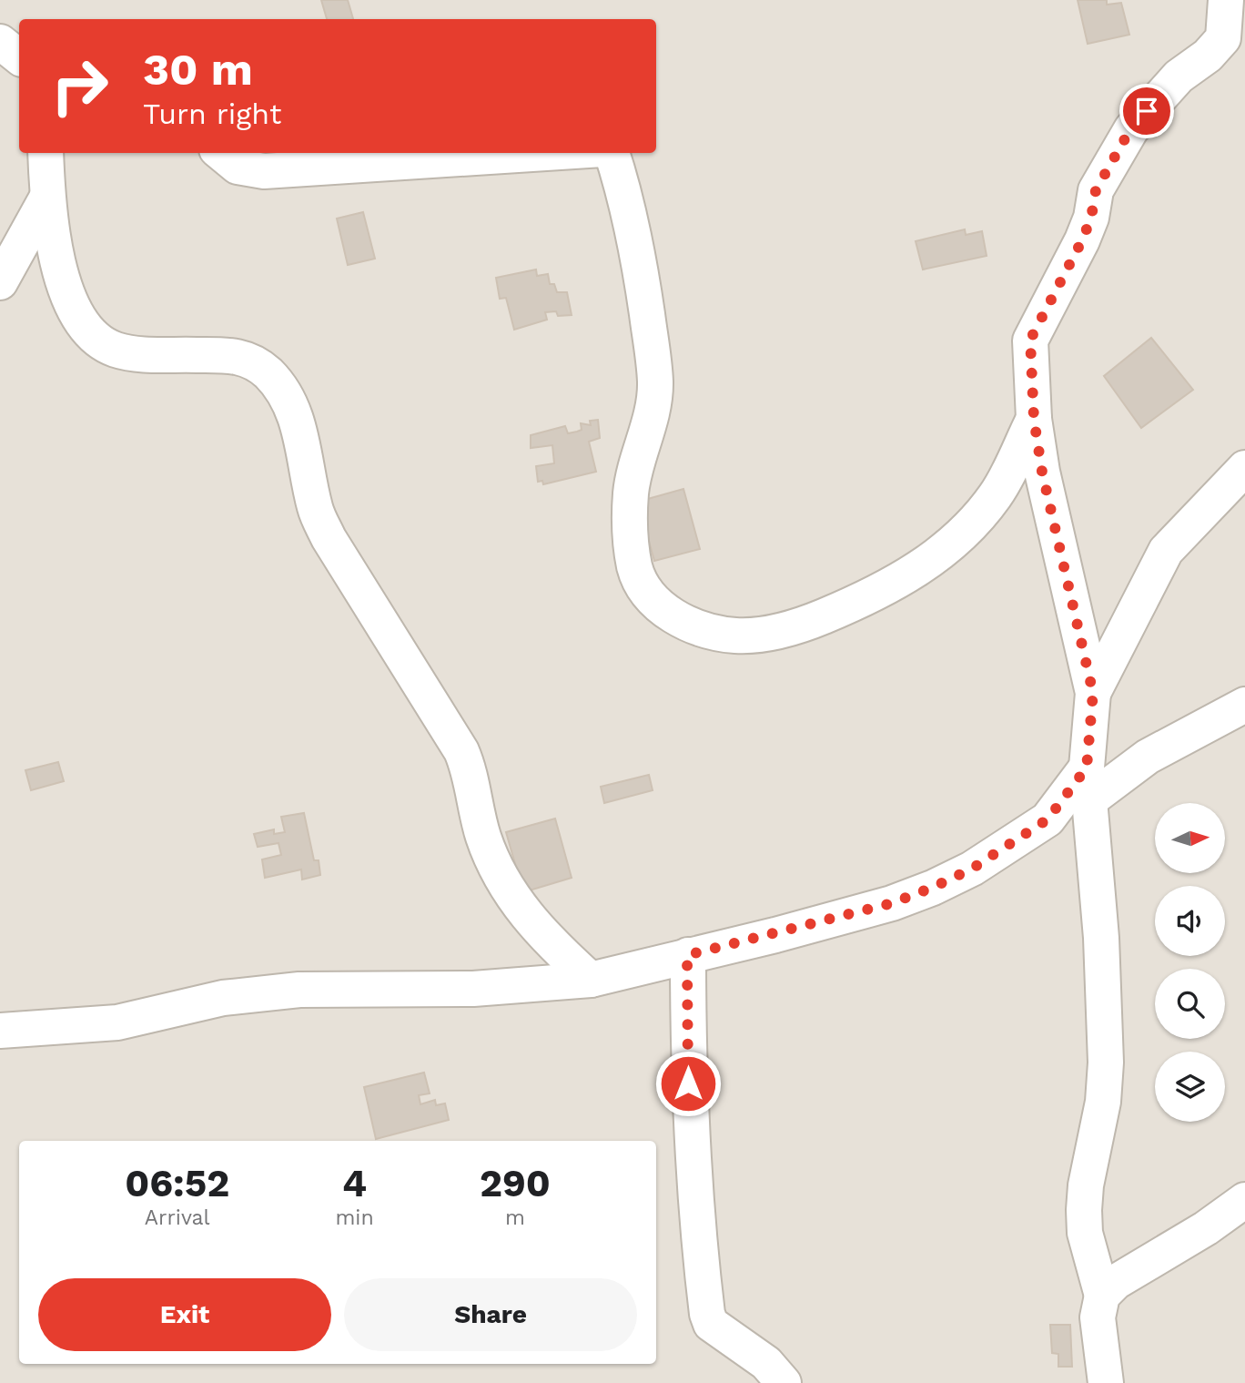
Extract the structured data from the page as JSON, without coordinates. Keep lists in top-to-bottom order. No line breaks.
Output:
{"north":"right","page":{"turn":["30 m","Turn right"],"eta":["06:52","Arrival","4","min","290","m"],"buttons":["Exit","Share"]}}
